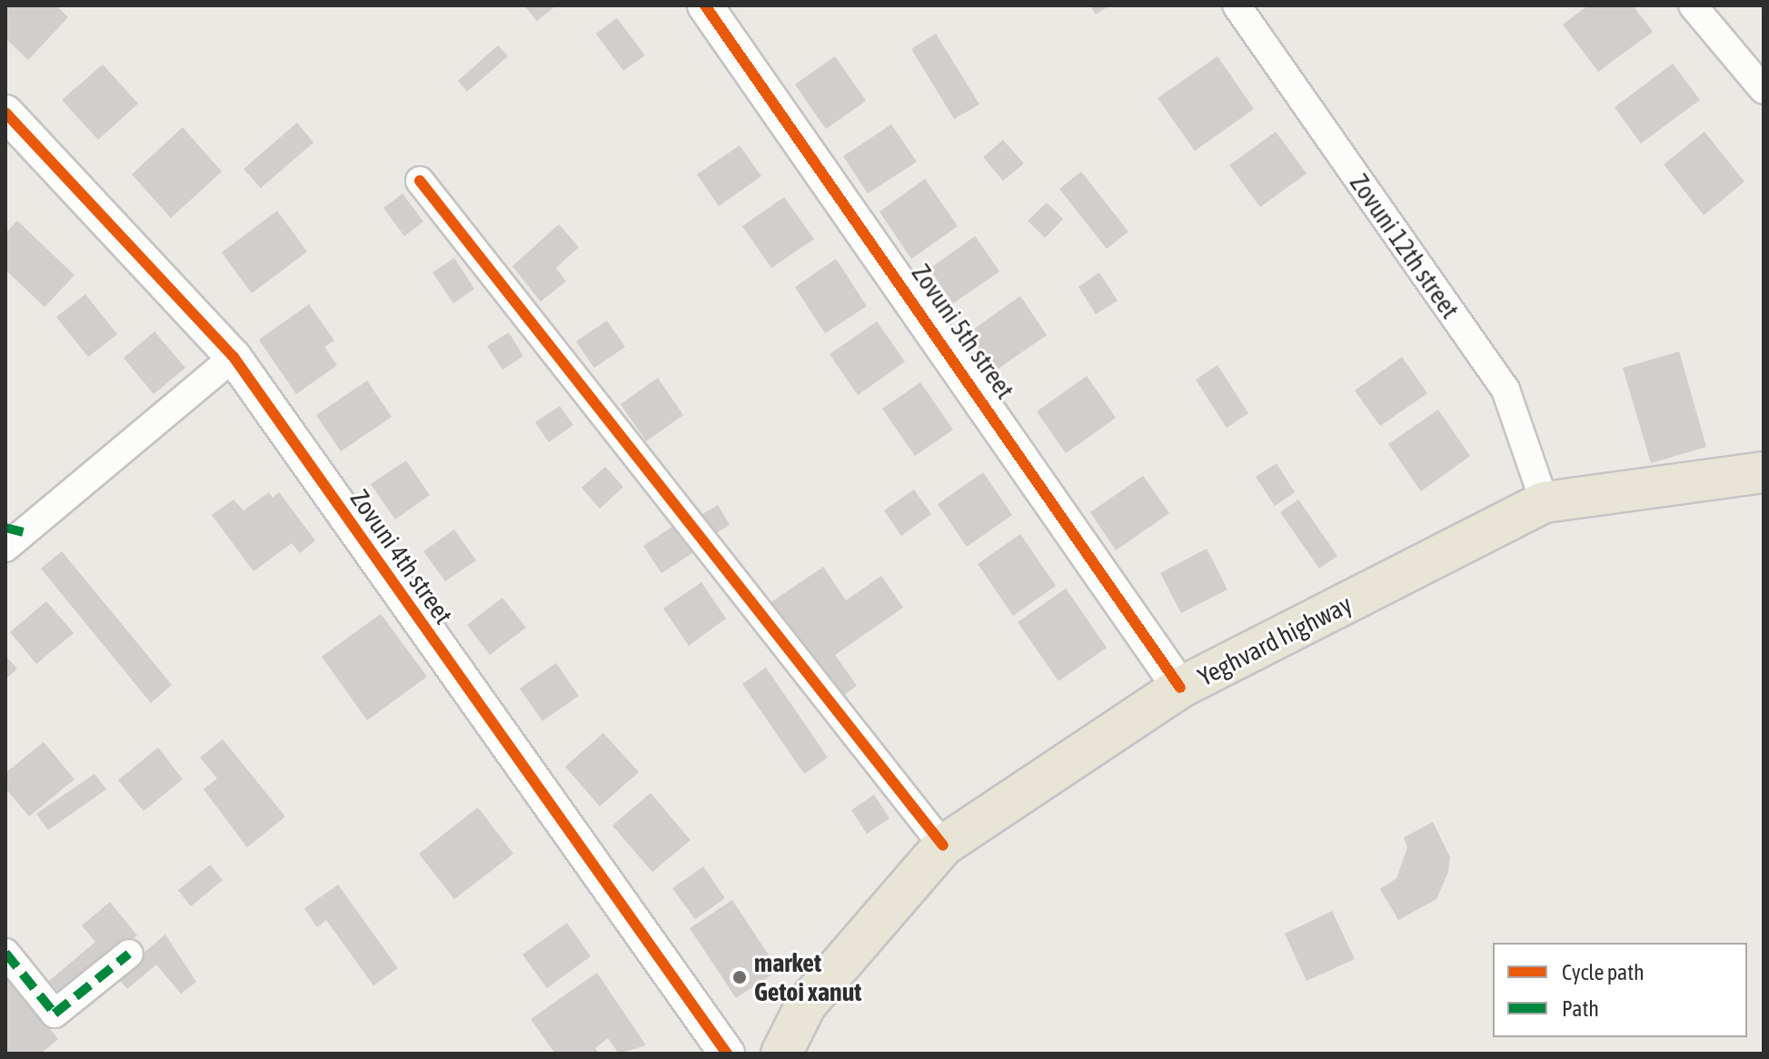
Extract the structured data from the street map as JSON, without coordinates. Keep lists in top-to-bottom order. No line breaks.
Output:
{"streets":{"main road":["Yeghvard highway"],"street":["Zovuni 12th street","Zovuni 5th street","Zovuni 4th street"]},"crossings":[["Zovuni 12th street","Yeghvard highway"],["Zovuni 5th street","Yeghvard highway"]],"places":["market Getoi xanut"],"legend":["Cycle path","Path"]}
